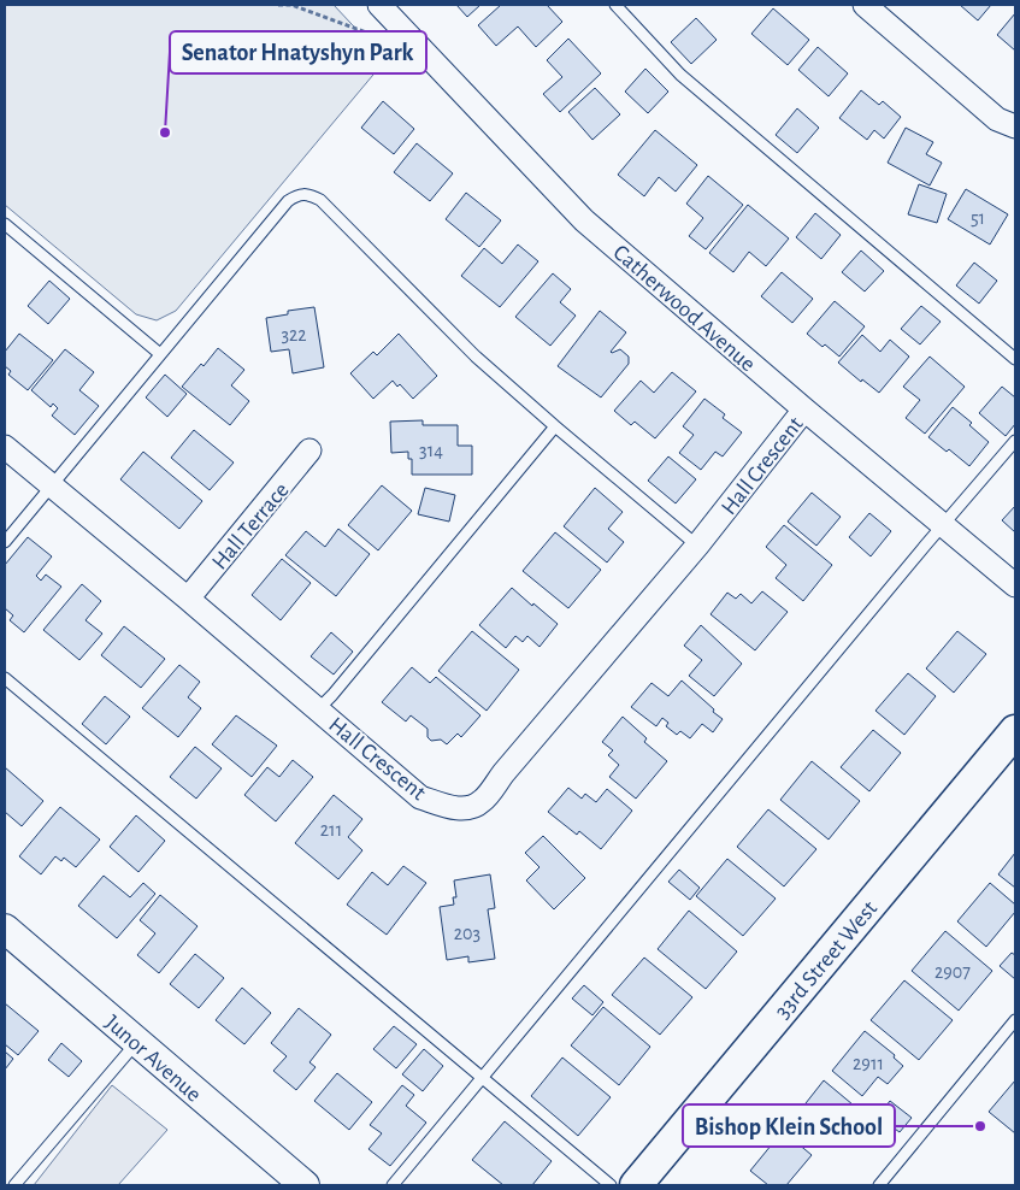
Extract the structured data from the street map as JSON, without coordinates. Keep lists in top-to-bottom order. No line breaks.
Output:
{"streets":{"main road":["33rd Street West"],"street":["Catherwood Avenue","Hall Crescent","Hall Terrace","Junor Avenue"]},"crossings":[["Catherwood Avenue","Hall Crescent"],["Hall Crescent","Hall Terrace"]],"places":["Senator Hnatyshyn Park","Bishop Klein School"],"house_numbers":["51","322","314","211","203","2907","2911"]}
